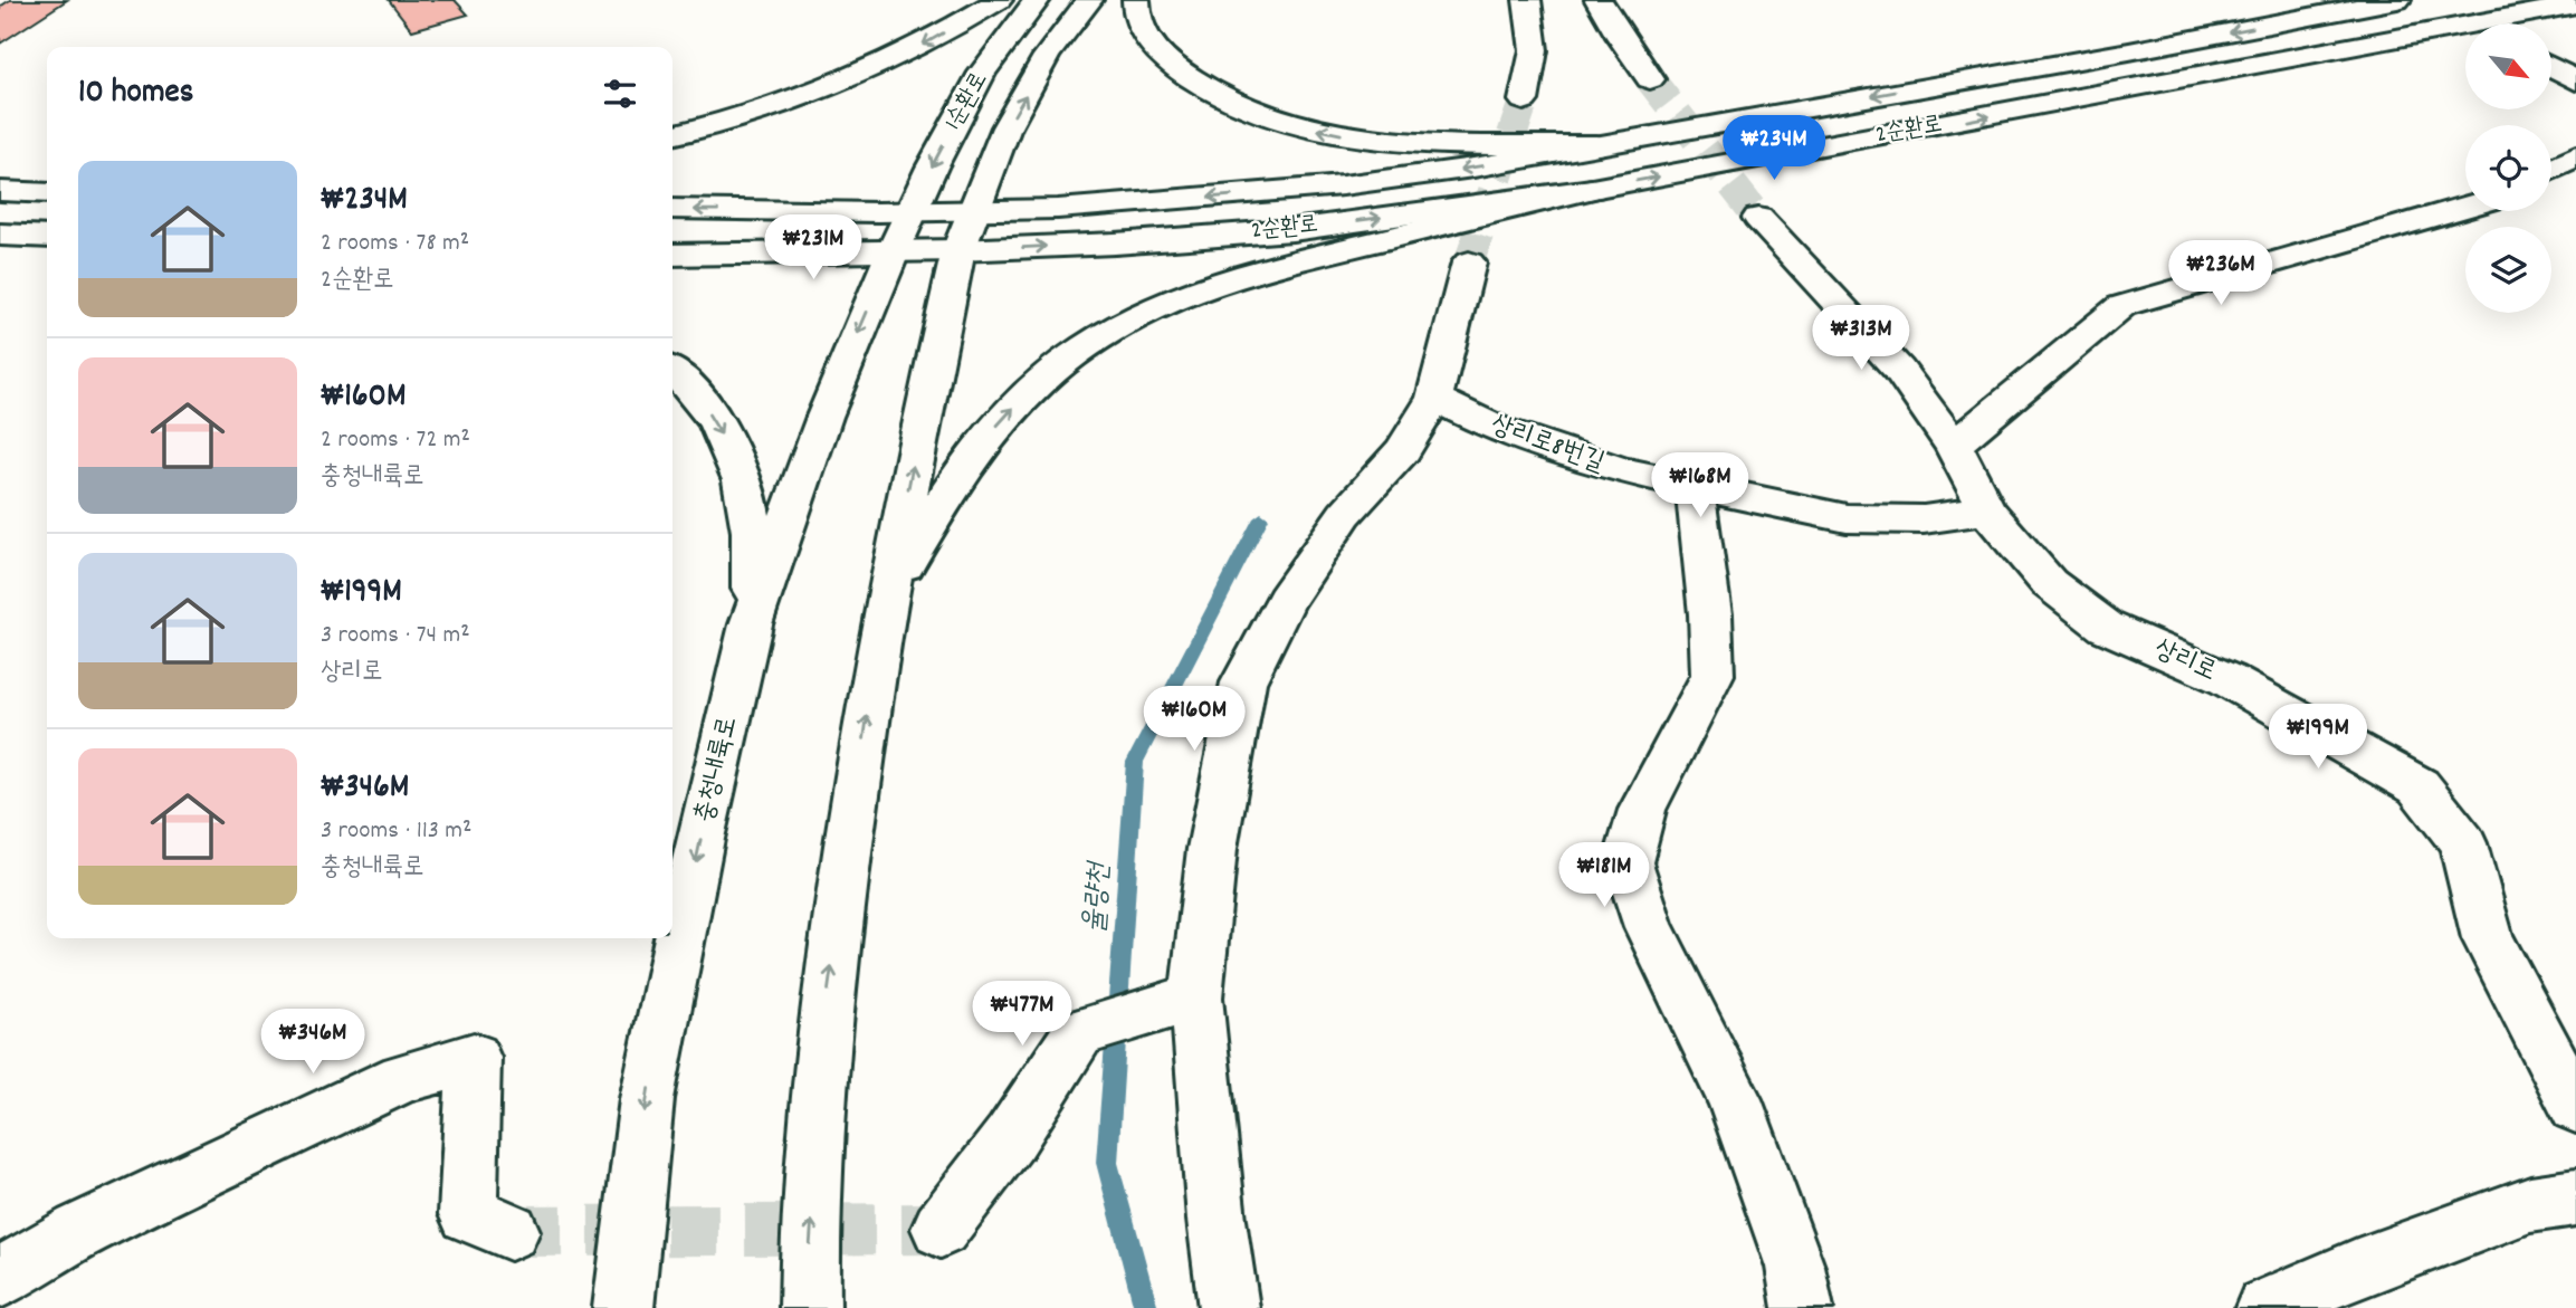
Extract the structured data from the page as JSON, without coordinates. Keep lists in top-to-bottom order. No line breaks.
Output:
{"streets":{"main road":["1순환로","2순환로","상리로8번길","상리로","충청내륙로"]},"crossings":[["1순환로","2순환로"],["1순환로","충청내륙로"],["상리로8번길","상리로"]],"water":["율량천"],"north":"bottom right","page":{"heading":"10 homes","price":["₩234M","₩231M","₩236M","₩313M","₩168M","₩160M","₩199M","₩181M","₩477M","₩346M"],"list":[{"name":"₩234M","note":"2 rooms · 78 m² · 2순환로"},{"name":"₩160M","note":"2 rooms · 72 m² · 충청내륙로"},{"name":"₩199M","note":"3 rooms · 74 m² · 상리로"},{"name":"₩346M","note":"3 rooms · 113 m² · 충청내륙로"}]}}
